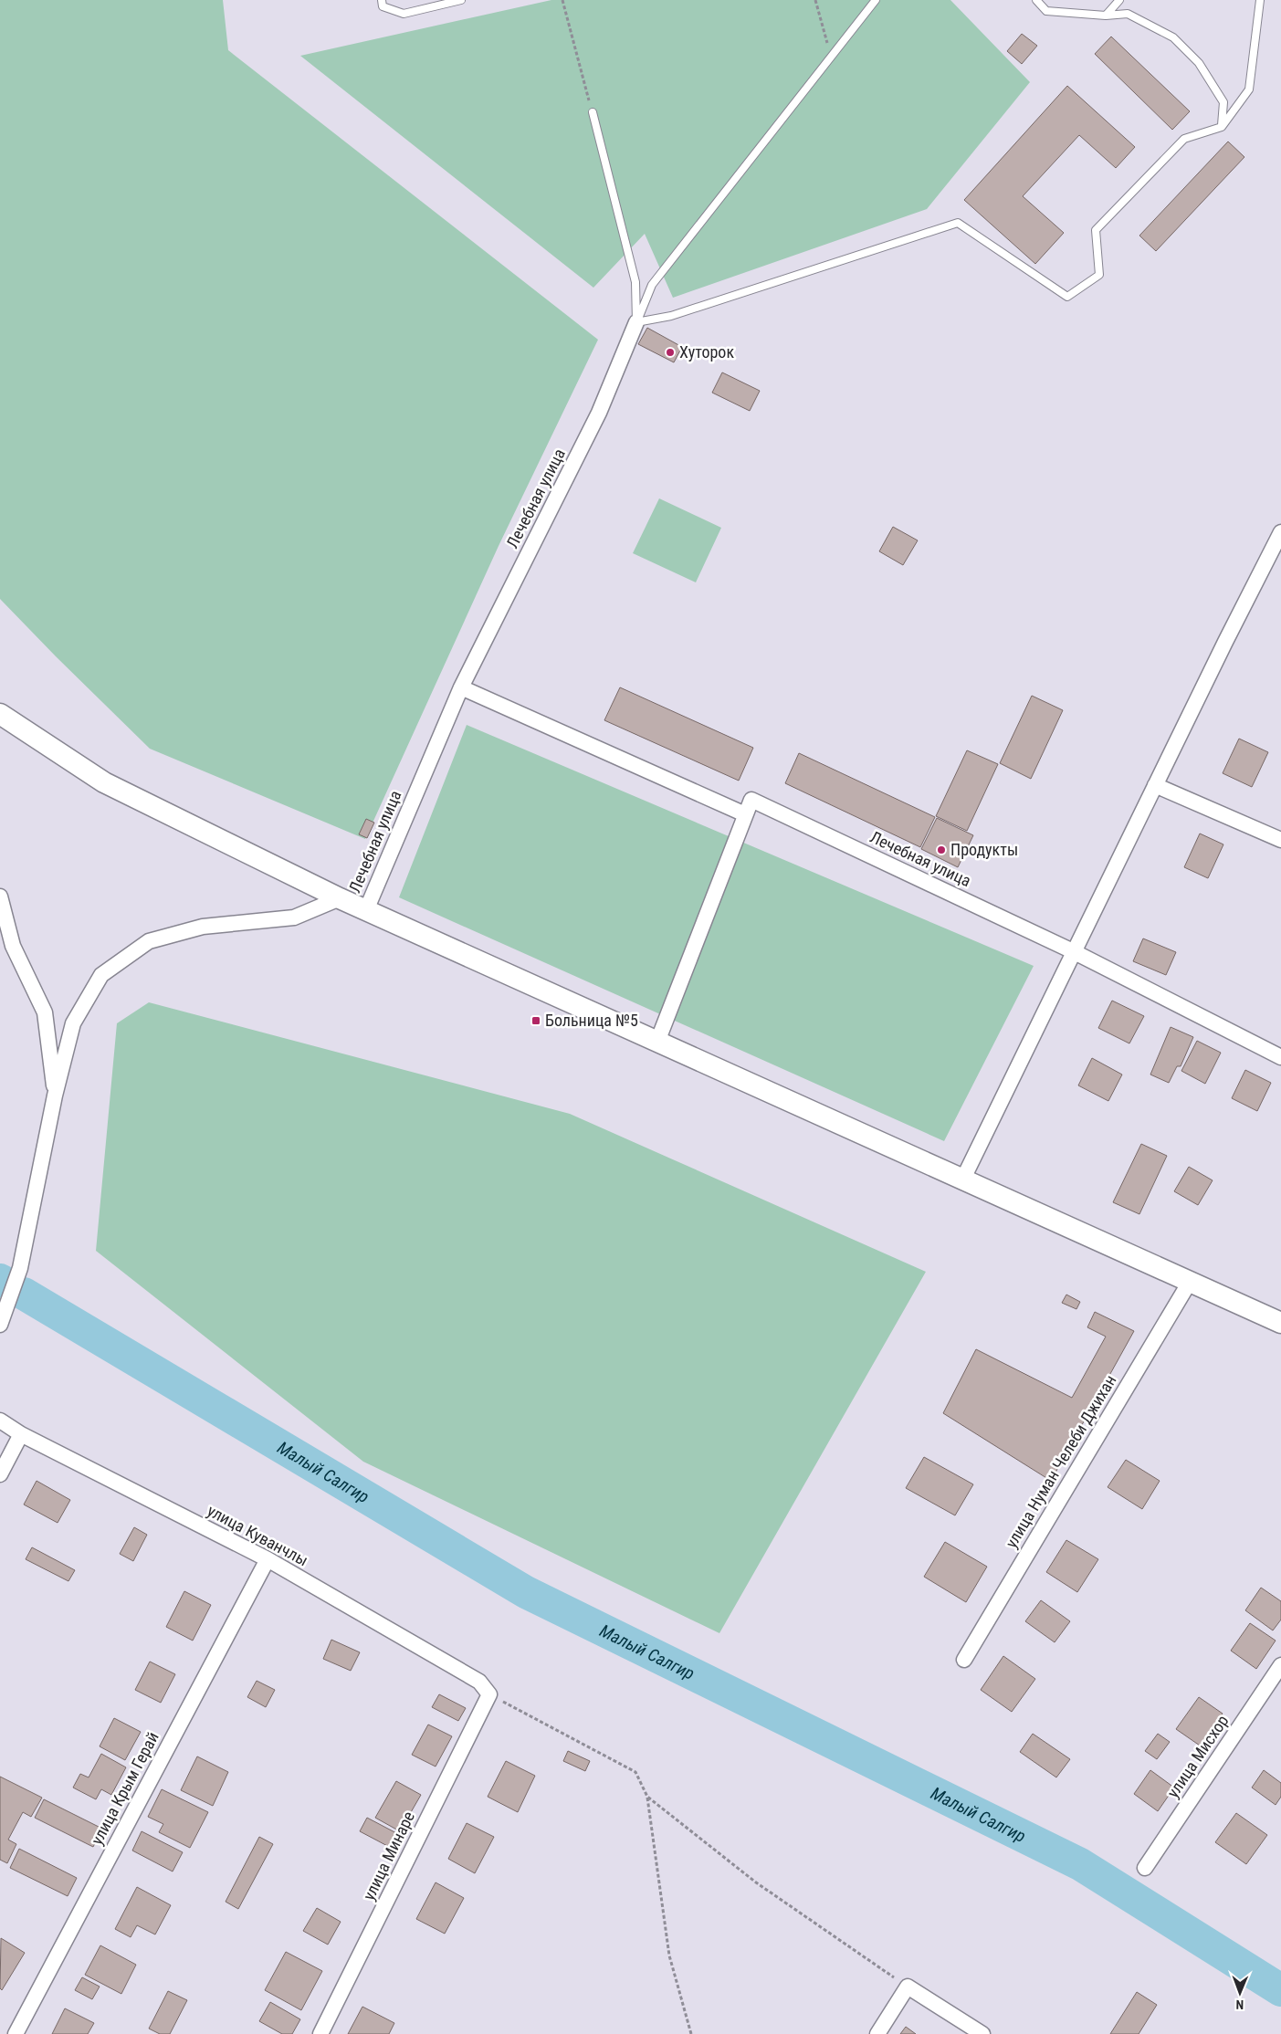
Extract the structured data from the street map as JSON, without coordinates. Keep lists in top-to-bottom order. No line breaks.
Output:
{"streets":{"street":["Лечебная улица","улица Нуман Челеби Джихан","улица Куванчлы","улица Мисхор","улица Крым Герай","улица Минаре"]},"crossings":[["улица Куванчлы","улица Крым Герай"],["улица Куванчлы","улица Минаре"]],"water":["Малый Салгир"],"places":{"other":["Хуторок","Продукты"],"transit":["Больница №5"]},"north":"bottom"}
